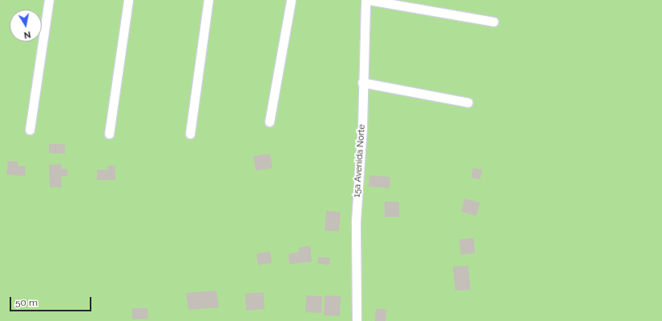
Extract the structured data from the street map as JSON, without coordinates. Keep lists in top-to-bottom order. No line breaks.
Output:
{"streets":{"street":["15a Avenida Norte"]},"scale_bar":"50 m","north":"bottom"}
